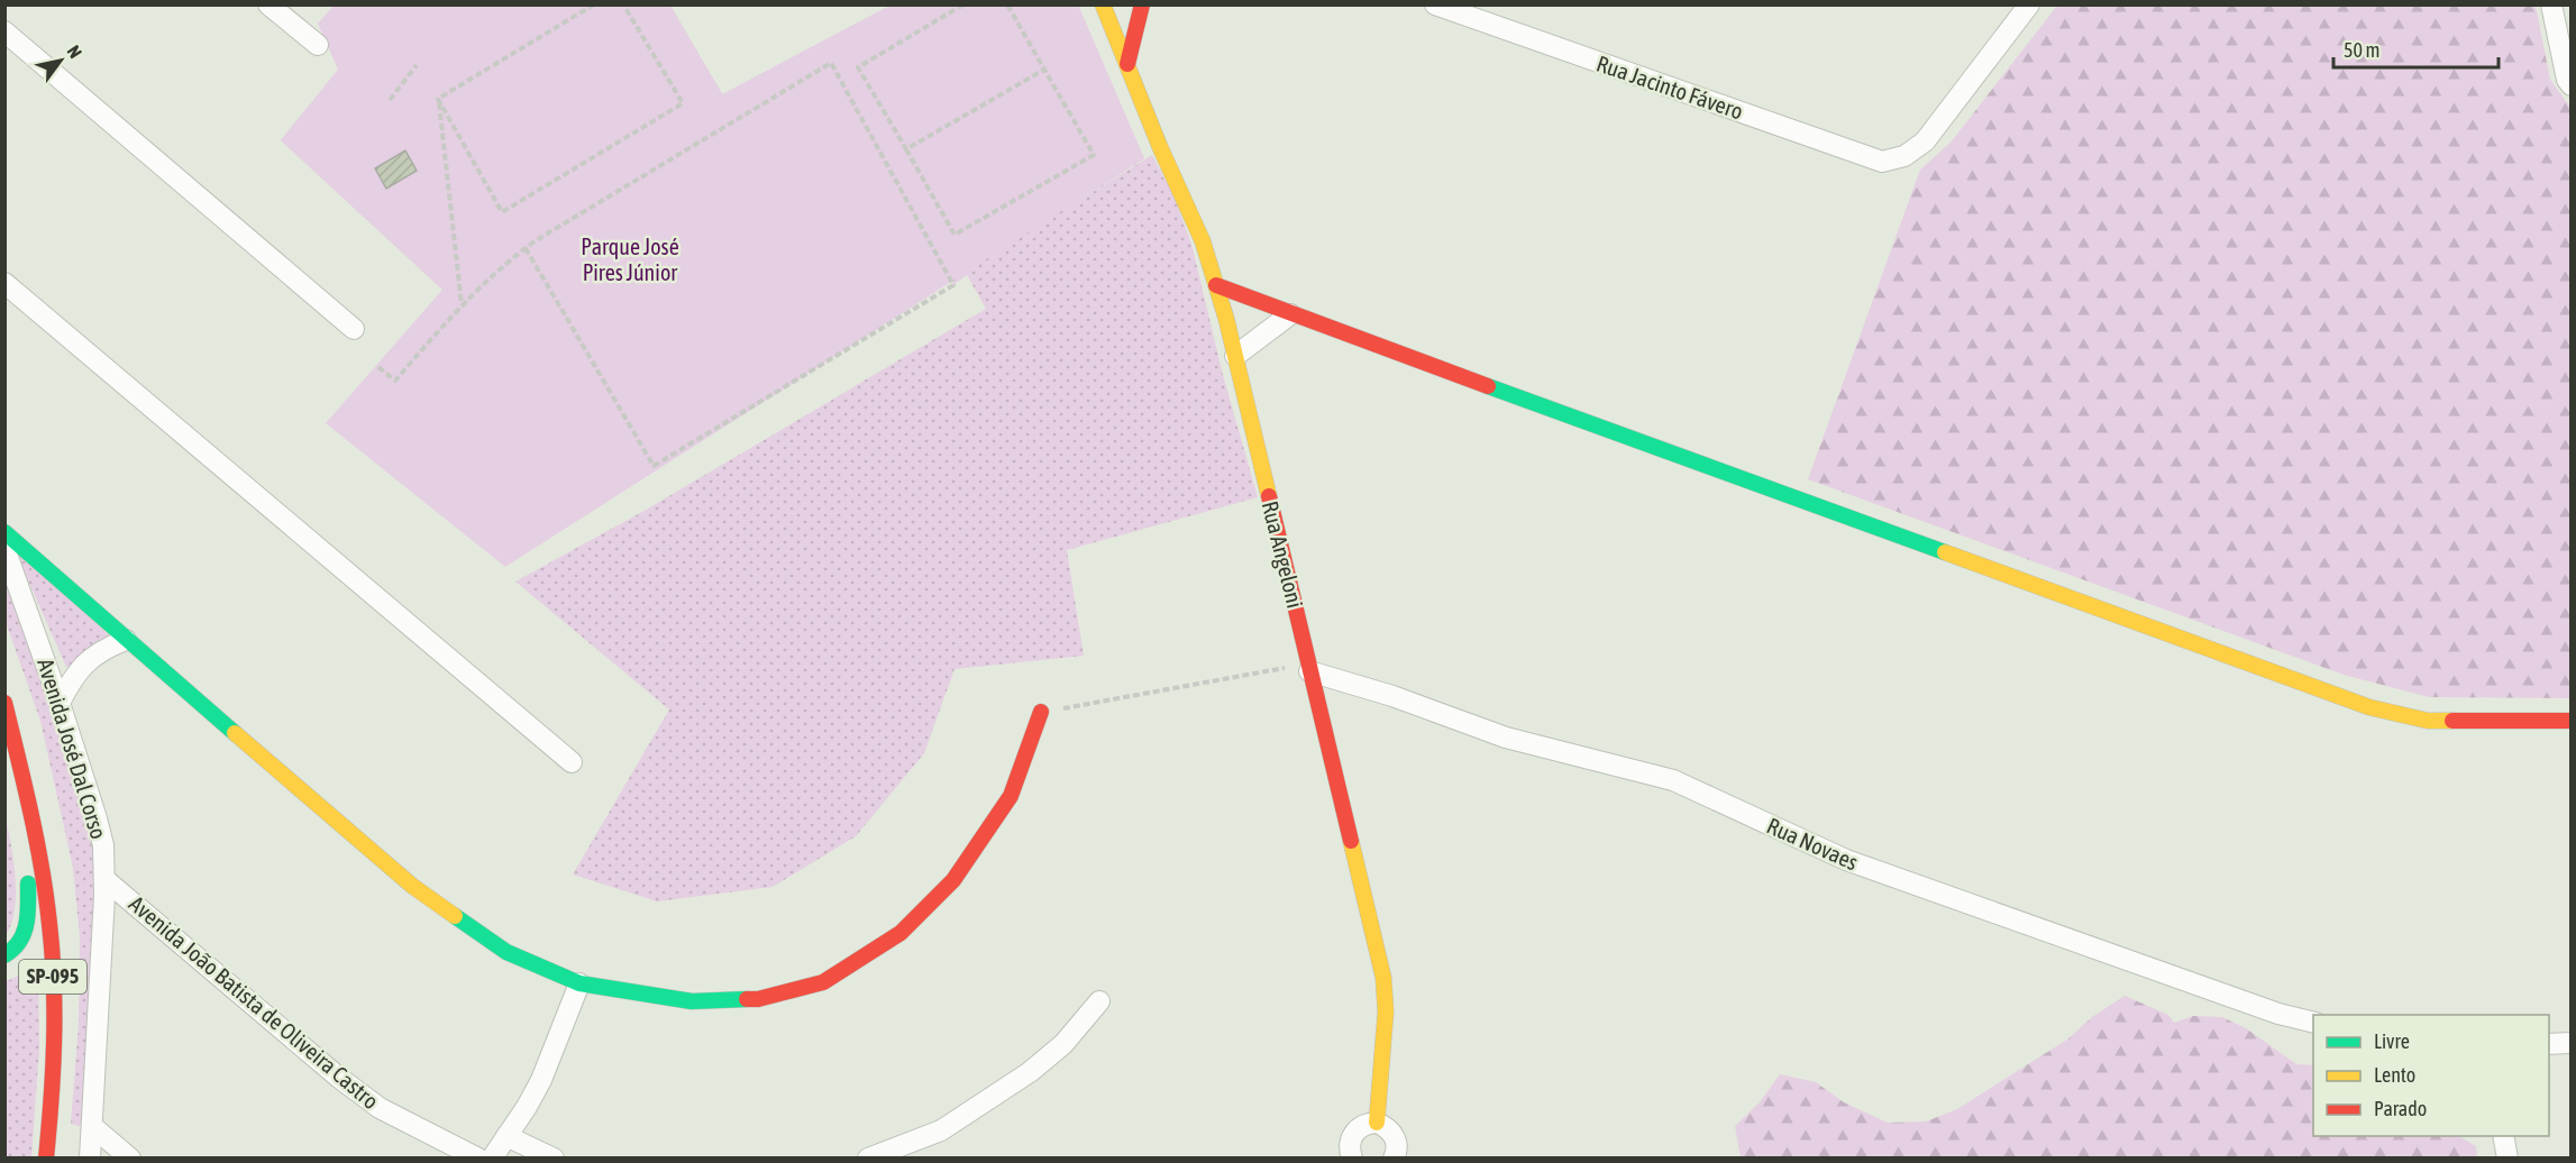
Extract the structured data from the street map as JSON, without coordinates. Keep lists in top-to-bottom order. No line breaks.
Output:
{"streets":{"street":["Rua Jacinto Fávero","Rua Angeloni","Avenida José Dal Corso","Rua Novaes","SP-095","Avenida João Batista de Oliveira Castro"]},"crossings":[["Rua Angeloni","Rua Novaes"],["Avenida José Dal Corso","Avenida João Batista de Oliveira Castro"]],"parks":["Parque José Pires Júnior"],"legend":["Livre","Lento","Parado"],"scale_bar":"50 m","north":"top right"}
